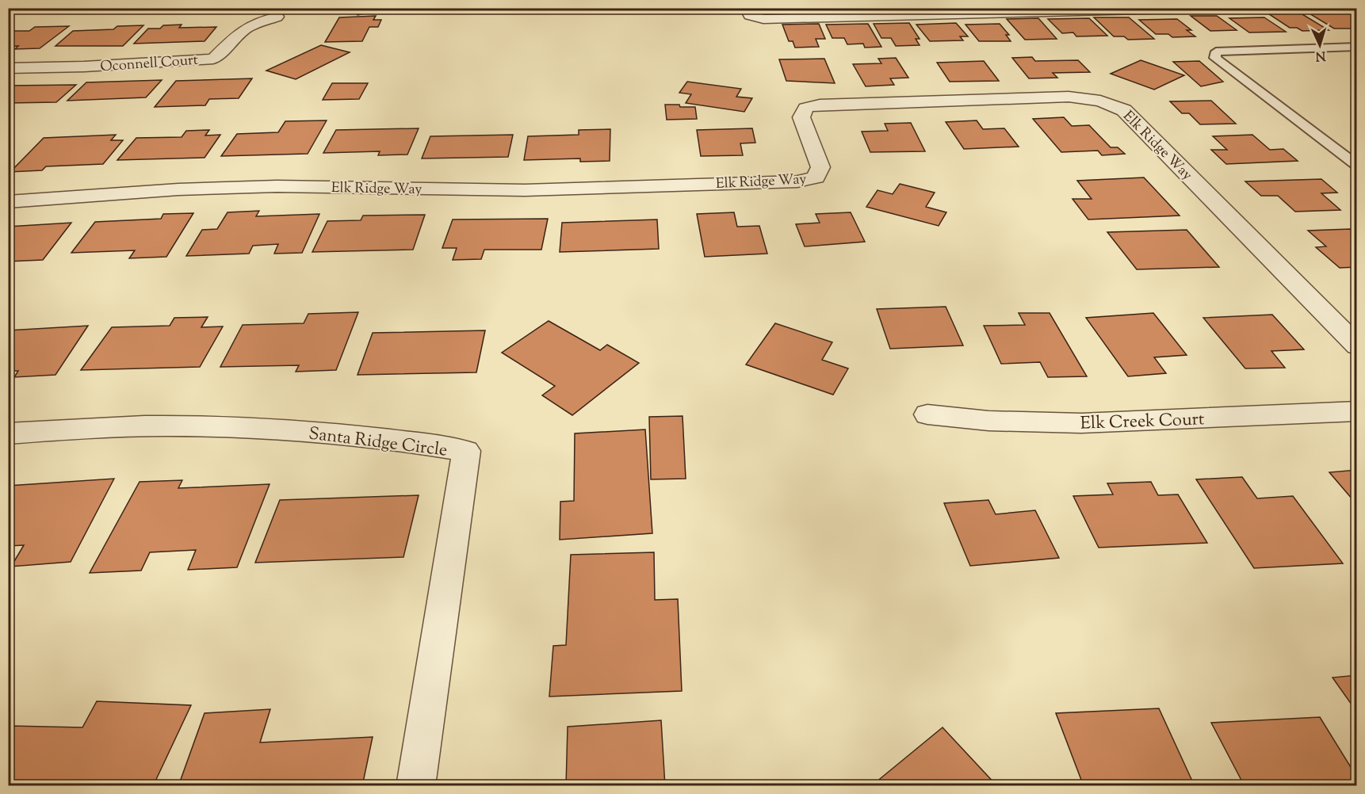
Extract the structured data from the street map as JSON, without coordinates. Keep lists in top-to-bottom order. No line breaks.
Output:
{"streets":{"street":["Oconnell Court","Elk Ridge Way","Elk Creek Court","Santa Ridge Circle"]},"north":"bottom"}
